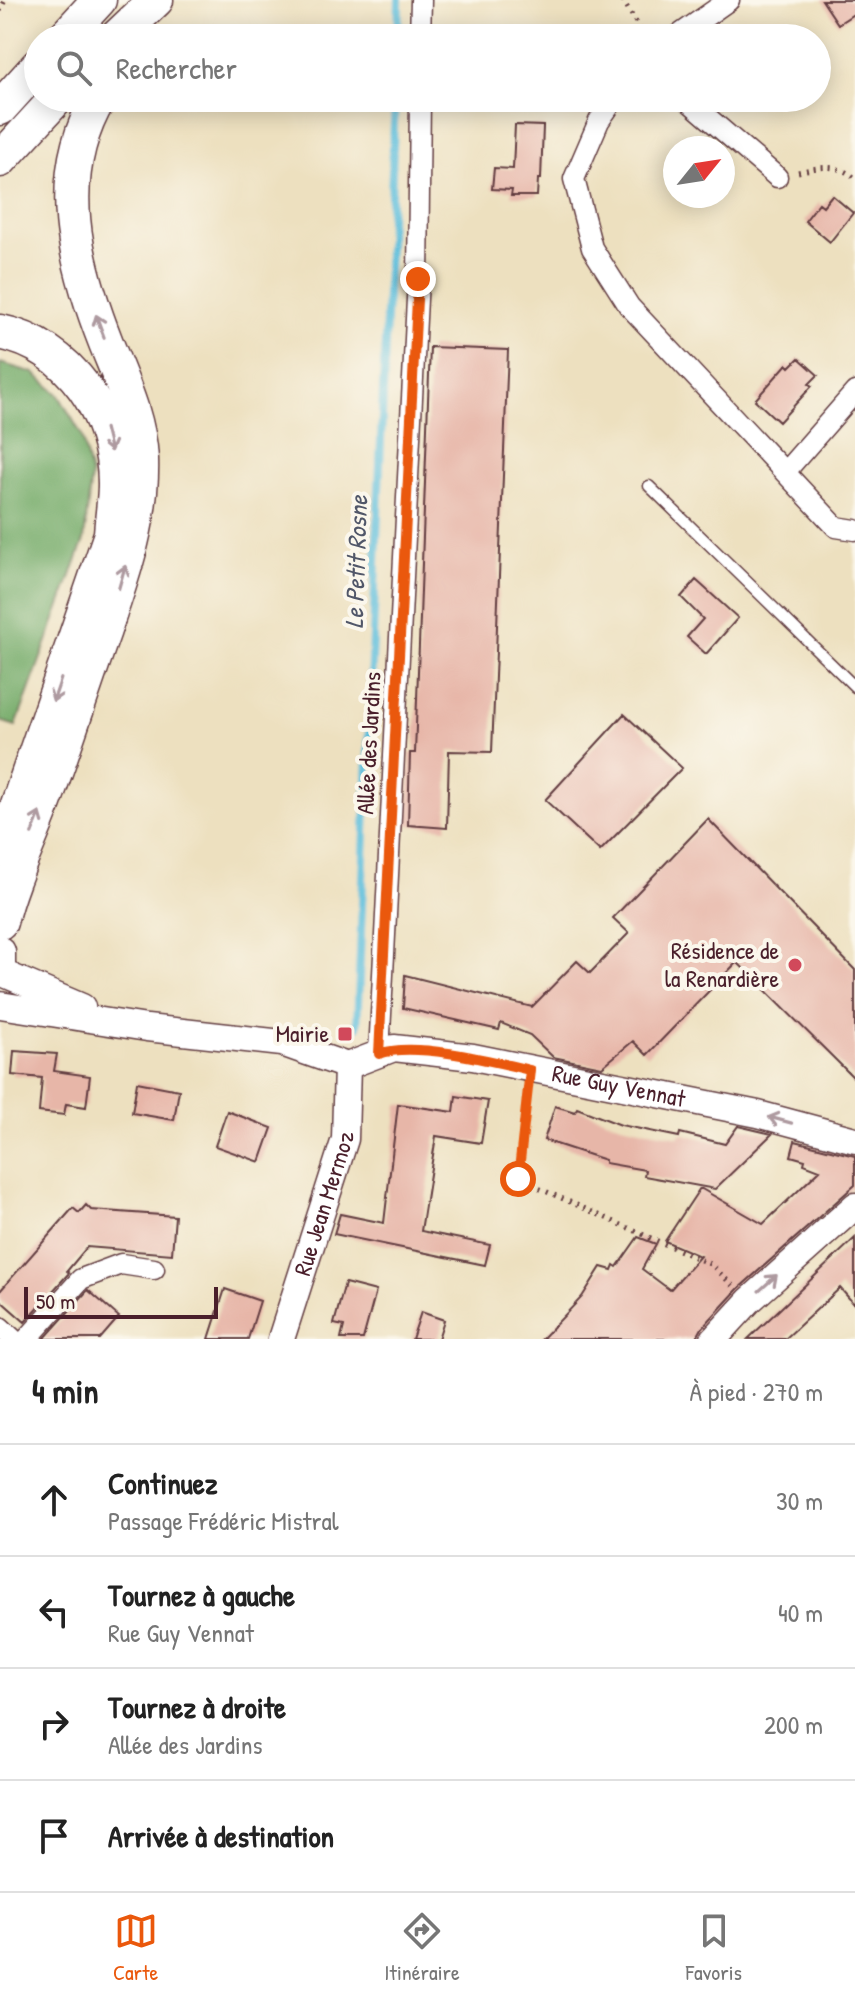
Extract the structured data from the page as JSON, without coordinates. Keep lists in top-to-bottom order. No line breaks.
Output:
{"streets":{"street":["Allée des Jardins","Rue Guy Vennat","Rue Jean Mermoz"]},"crossings":[["Allée des Jardins","Rue Guy Vennat"],["Rue Guy Vennat","Rue Jean Mermoz"]],"one_way":["Rue Guy Vennat"],"water":["Le Petit Rosne"],"places":{"other":["Résidence de la Renardière"],"transit":["Mairie"]},"scale_bar":"50 m","north":"top right","page":{"search":"Rechercher","scale":"50 m","heading":["4 min","À pied · 270 m"],"list":[["Continuez","Passage Frédéric Mistral","30 m"],["Tournez à gauche","Rue Guy Vennat","40 m"],["Tournez à droite","Allée des Jardins","200 m"],"Arrivée à destination"],"nav":["Carte","Itinéraire","Favoris"]}}
